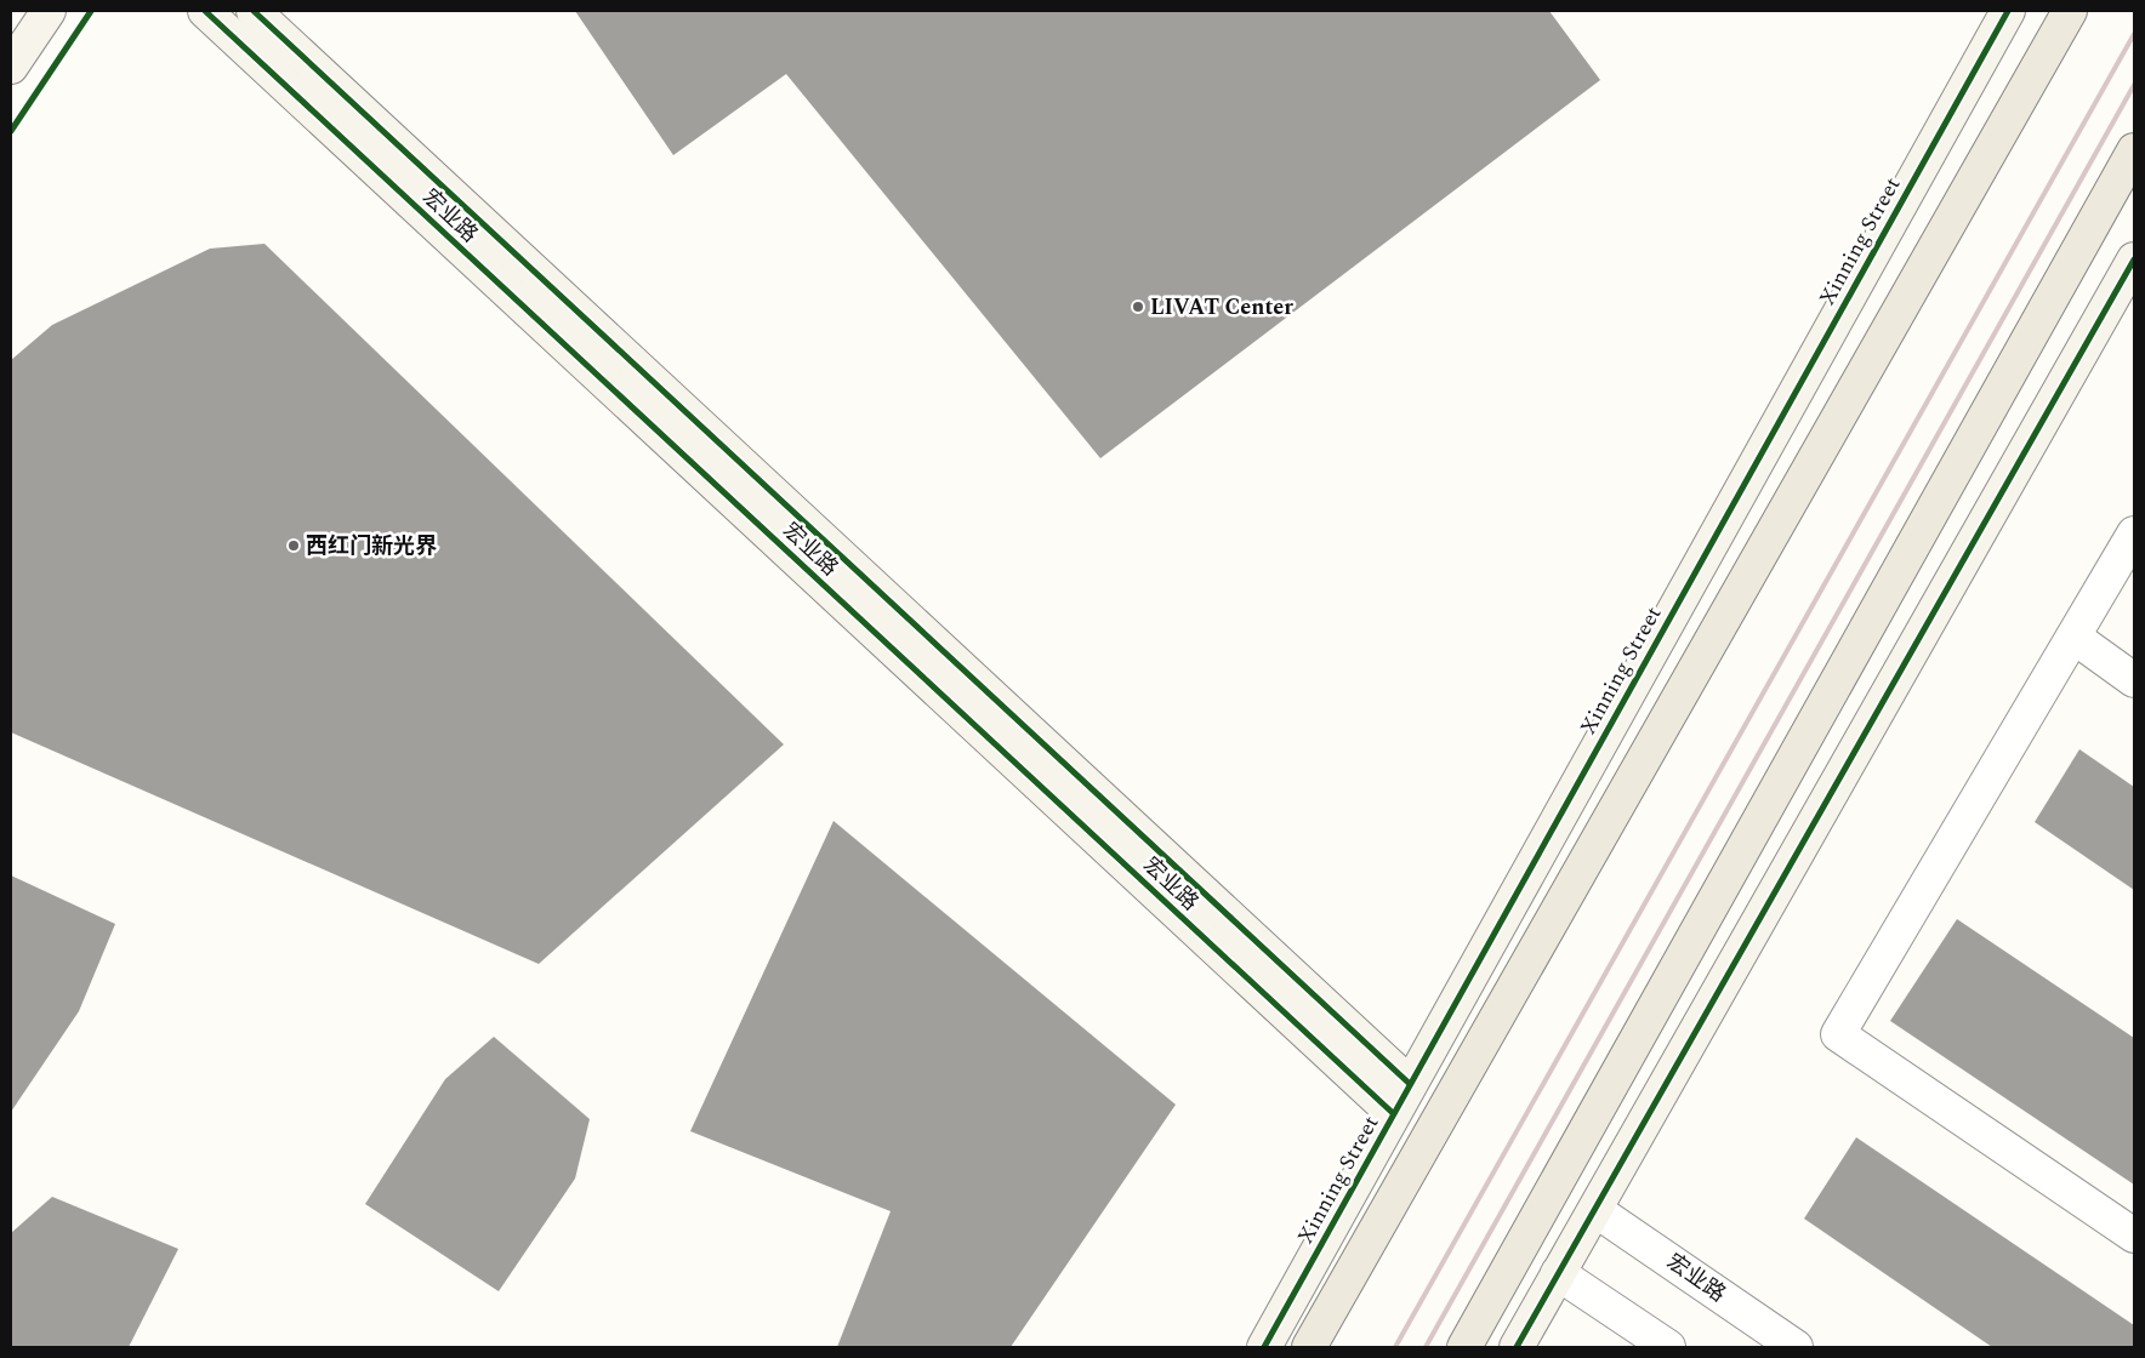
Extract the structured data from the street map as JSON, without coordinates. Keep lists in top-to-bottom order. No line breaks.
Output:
{"streets":{"street":["宏业路","Xinning Street"]},"crossings":[["宏业路","Xinning Street"]],"places":["LIVAT Center","西红门新光界"]}
